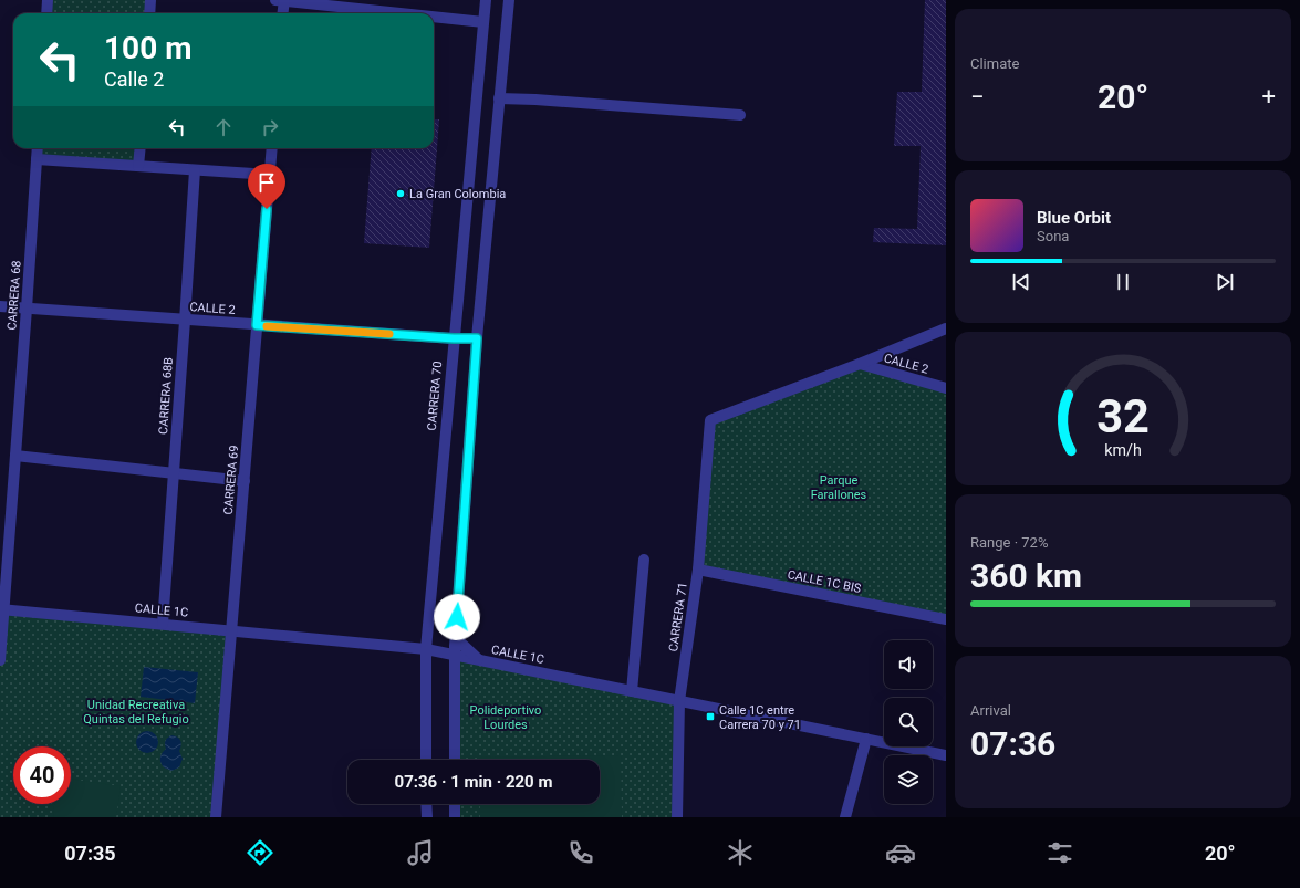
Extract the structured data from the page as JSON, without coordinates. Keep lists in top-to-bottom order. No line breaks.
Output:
{"streets":{"street":["CARRERA 68","CALLE 2","CARRERA 68B","CARRERA 70","CARRERA 69","CALLE 1C BIS","CALLE 1C","CARRERA 71"]},"crossings":[["CARRERA 68","CALLE 2"],["CARRERA 68","CALLE 1C"],["CALLE 2","CARRERA 68B"],["CALLE 2","CARRERA 70"],["CALLE 2","CARRERA 69"],["CALLE 2","CARRERA 71"],["CARRERA 68B","CALLE 1C"],["CARRERA 70","CALLE 1C"],["CARRERA 69","CALLE 1C"],["CALLE 1C BIS","CARRERA 71"],["CALLE 1C","CARRERA 71"]],"parks":["Parque Farallones","Unidad Recreativa Quintas del Refugio","Polideportivo Lourdes"],"places":{"other":["La Gran Colombia"],"transit":["Calle 1C entre Carrera 70 y 71"]},"page":{"tile":["Climate",["Range · 72%","360 km"],["Arrival","07:36"]],"turn":["100 m","Calle 2"],"heat":["−","20°","+"],"song":["Blue Orbit","Sona"],"limit":"40","trip":"07:36 · 1 min · 220 m","tabs":["07:35","20°"],"gauge":["32","km/h"]}}
